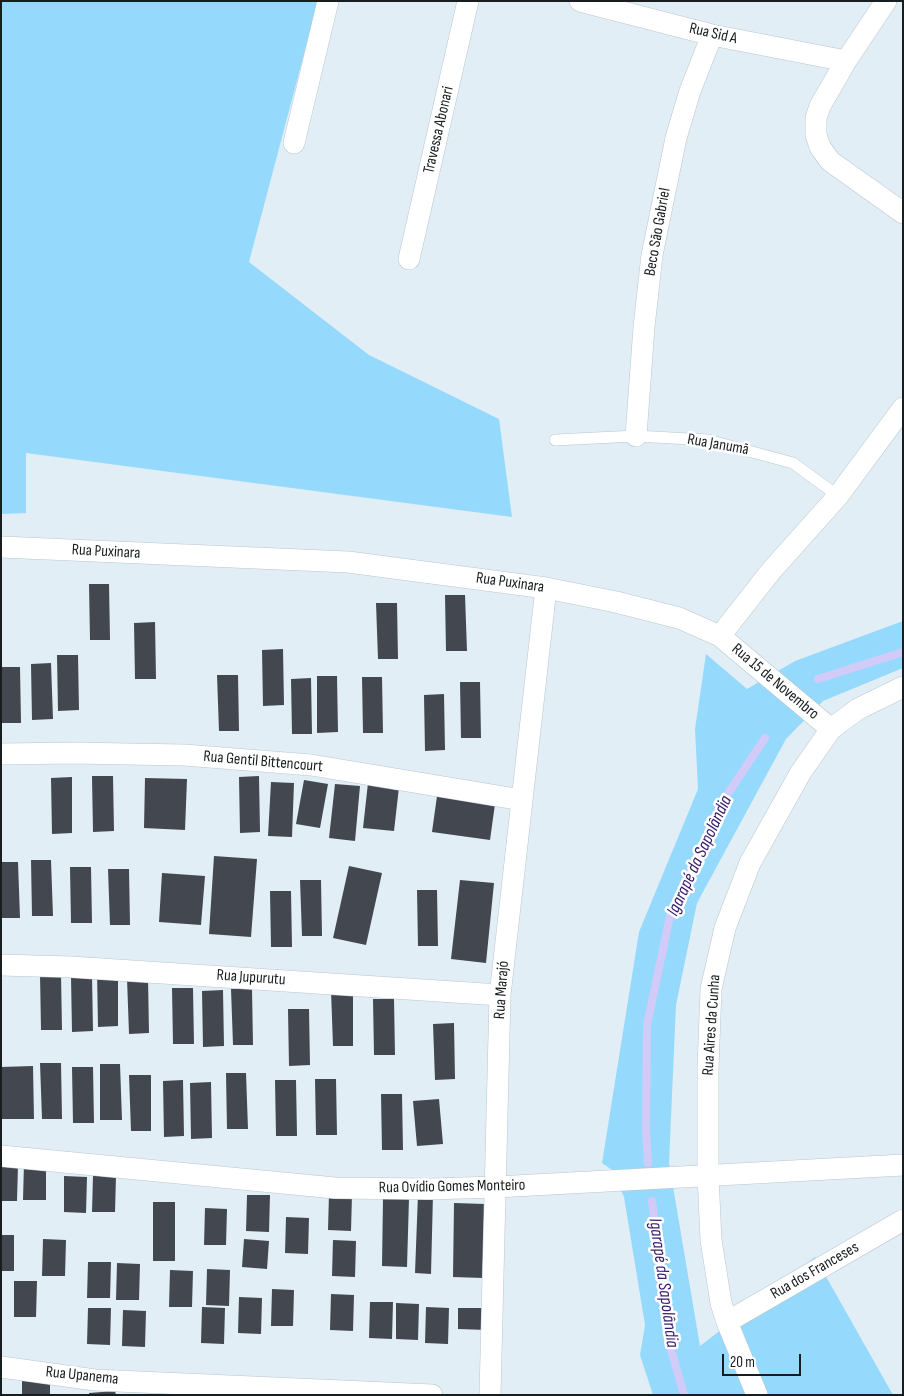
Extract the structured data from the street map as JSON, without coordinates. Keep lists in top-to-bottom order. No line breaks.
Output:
{"streets":{"street":["Rua Sid A","Travessa Abonari","Beco São Gabriel","Rua Puxinara","Rua 15 de Novembro","Rua Gentil Bittencourt","Rua Jupurutu","Rua Marajó","Rua Aires da Cunha","Rua Ovídio Gomes Monteiro","Rua dos Franceses","Rua Upanema"],"lane":["Rua Janumã"]},"crossings":[["Rua Sid A","Beco São Gabriel"],["Beco São Gabriel","Rua Janumã"],["Rua Puxinara","Rua 15 de Novembro"],["Rua Puxinara","Rua Marajó"],["Rua 15 de Novembro","Rua Aires da Cunha"],["Rua Gentil Bittencourt","Rua Marajó"],["Rua Jupurutu","Rua Marajó"],["Rua Marajó","Rua Ovídio Gomes Monteiro"],["Rua Aires da Cunha","Rua Ovídio Gomes Monteiro"],["Rua Aires da Cunha","Rua dos Franceses"]],"water":["Igarapé da Sapolândia"],"scale_bar":"20 m"}
